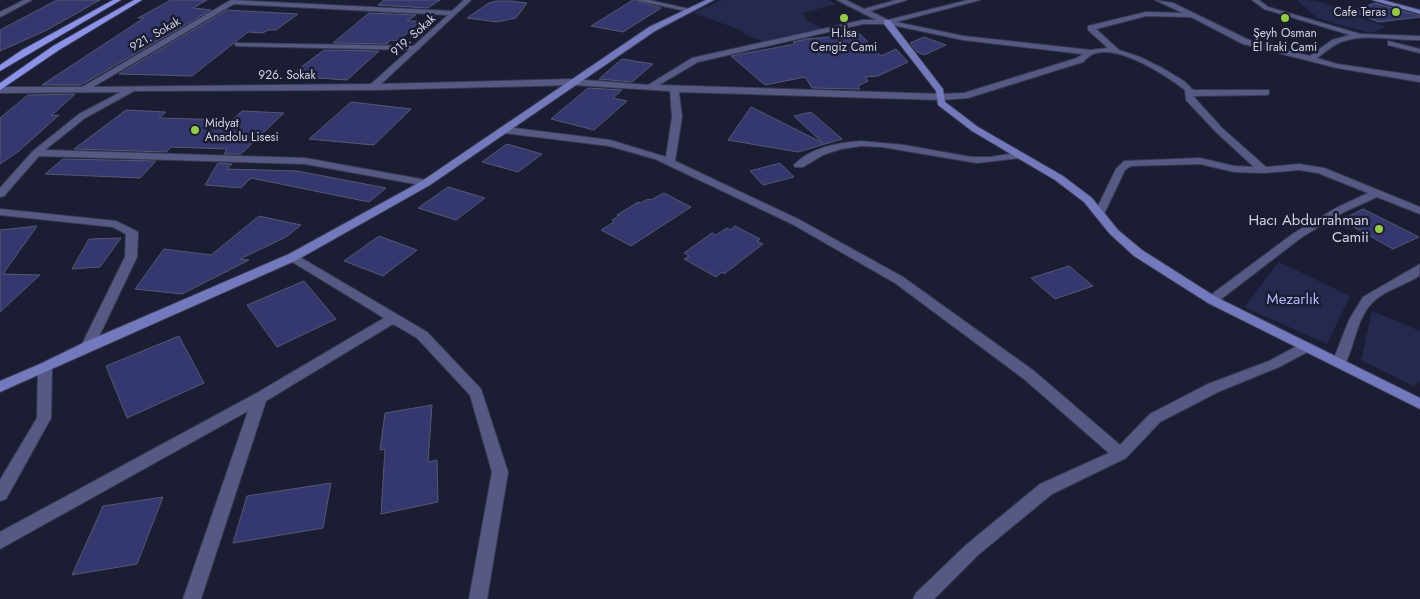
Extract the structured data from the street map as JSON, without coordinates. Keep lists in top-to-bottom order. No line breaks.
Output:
{"streets":{"street":["921. Sokak","919. Sokak","926. Sokak"]},"crossings":[["921. Sokak","926. Sokak"],["919. Sokak","926. Sokak"]],"parks":["Mezarlık"],"places":["Cafe Teras","H.İsa Cengiz Cami","Şeyh Osman El Iraki Cami","Midyat Anadolu Lisesi","Hacı Abdurrahman Camii"]}
